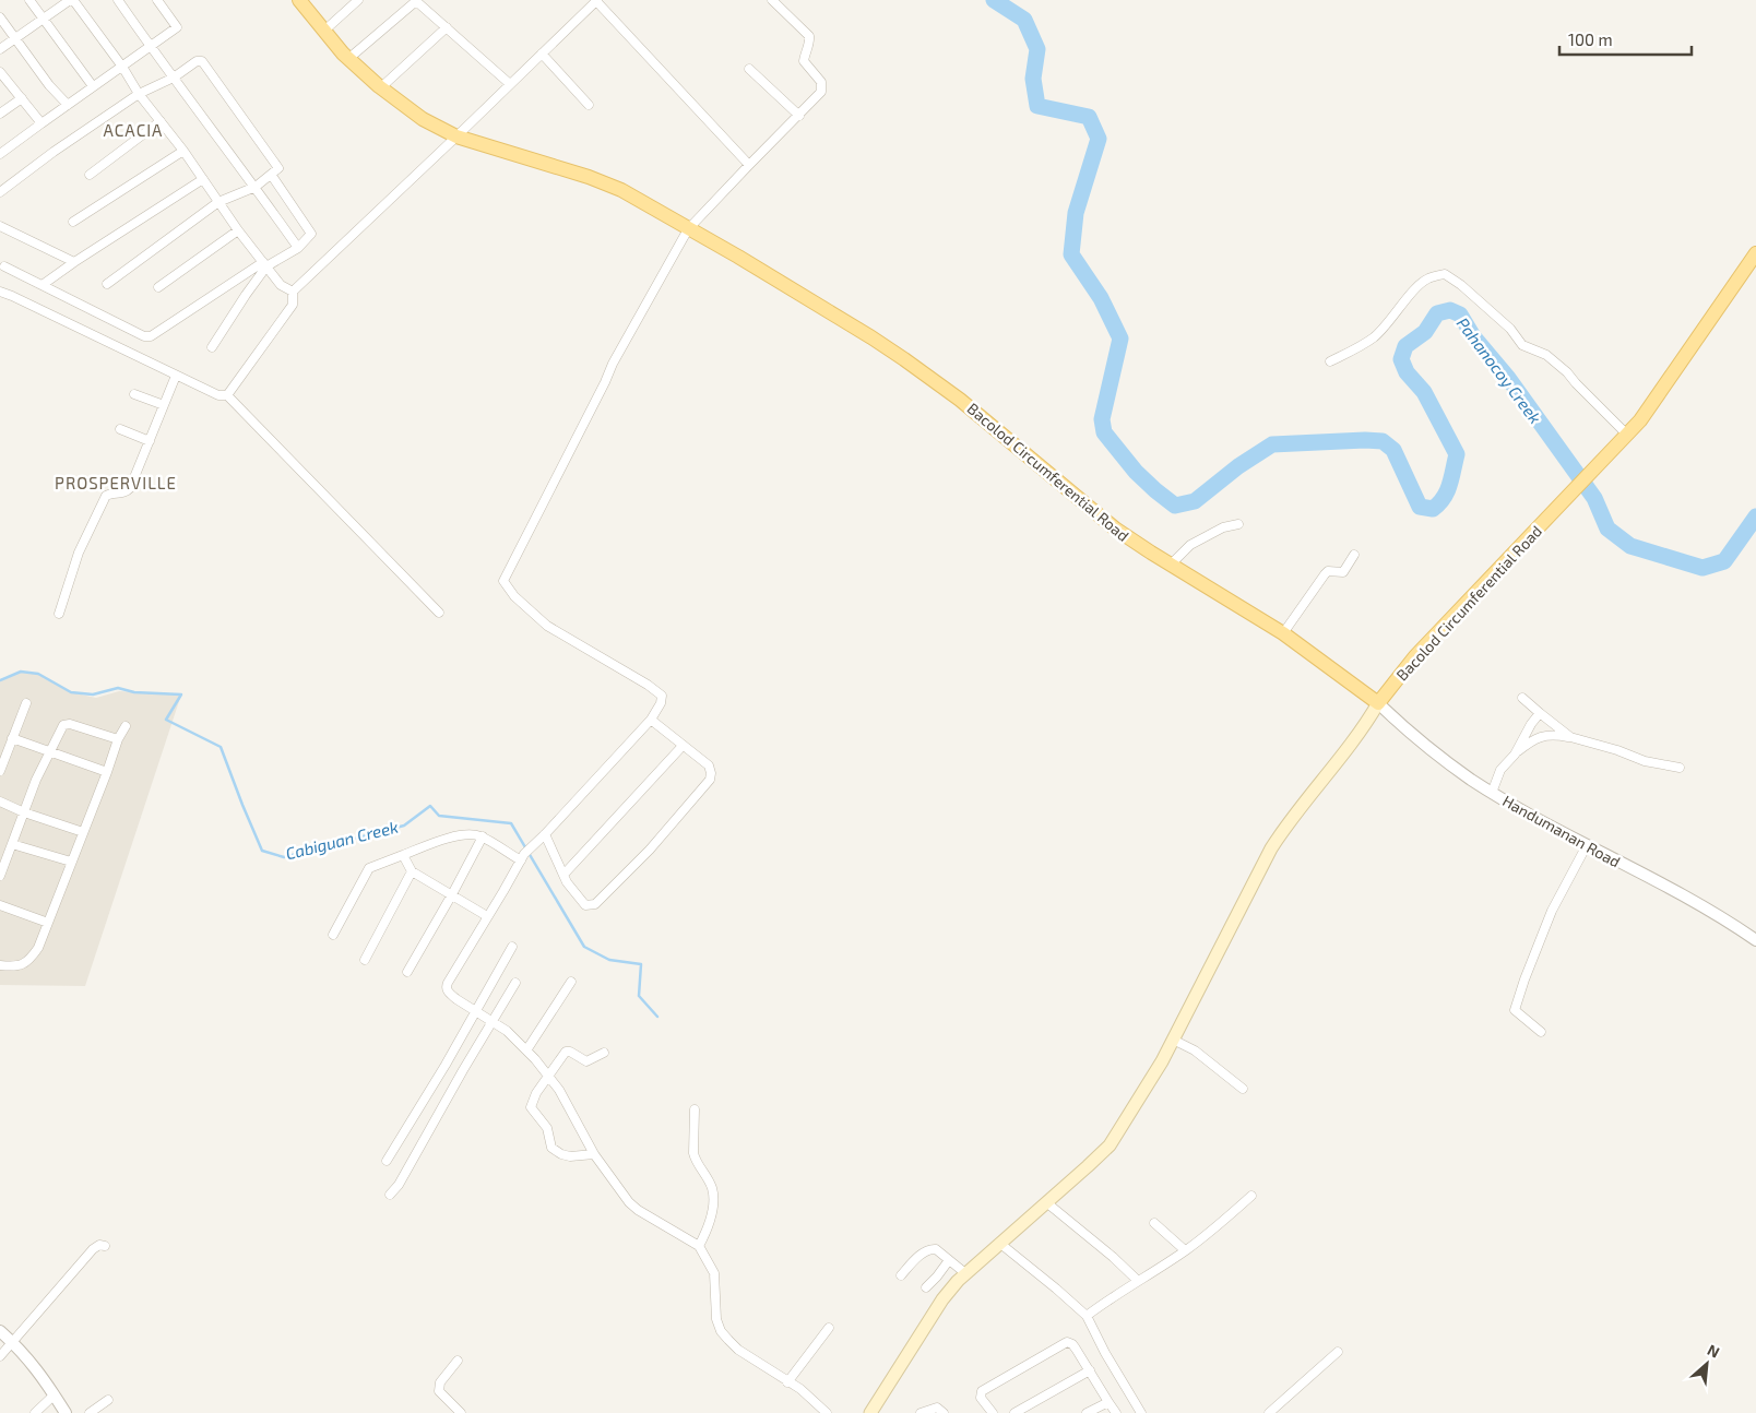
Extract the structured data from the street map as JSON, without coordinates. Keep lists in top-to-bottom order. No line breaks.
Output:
{"streets":{"main road":["Bacolod Circumferential Road"],"street":["Handumanan Road"]},"crossings":[["Bacolod Circumferential Road","Handumanan Road"]],"districts":["ACACIA","PROSPERVILLE"],"water":["Pahanocoy Creek","Cabiguan Creek"],"scale_bar":"100 m","north":"top right"}
